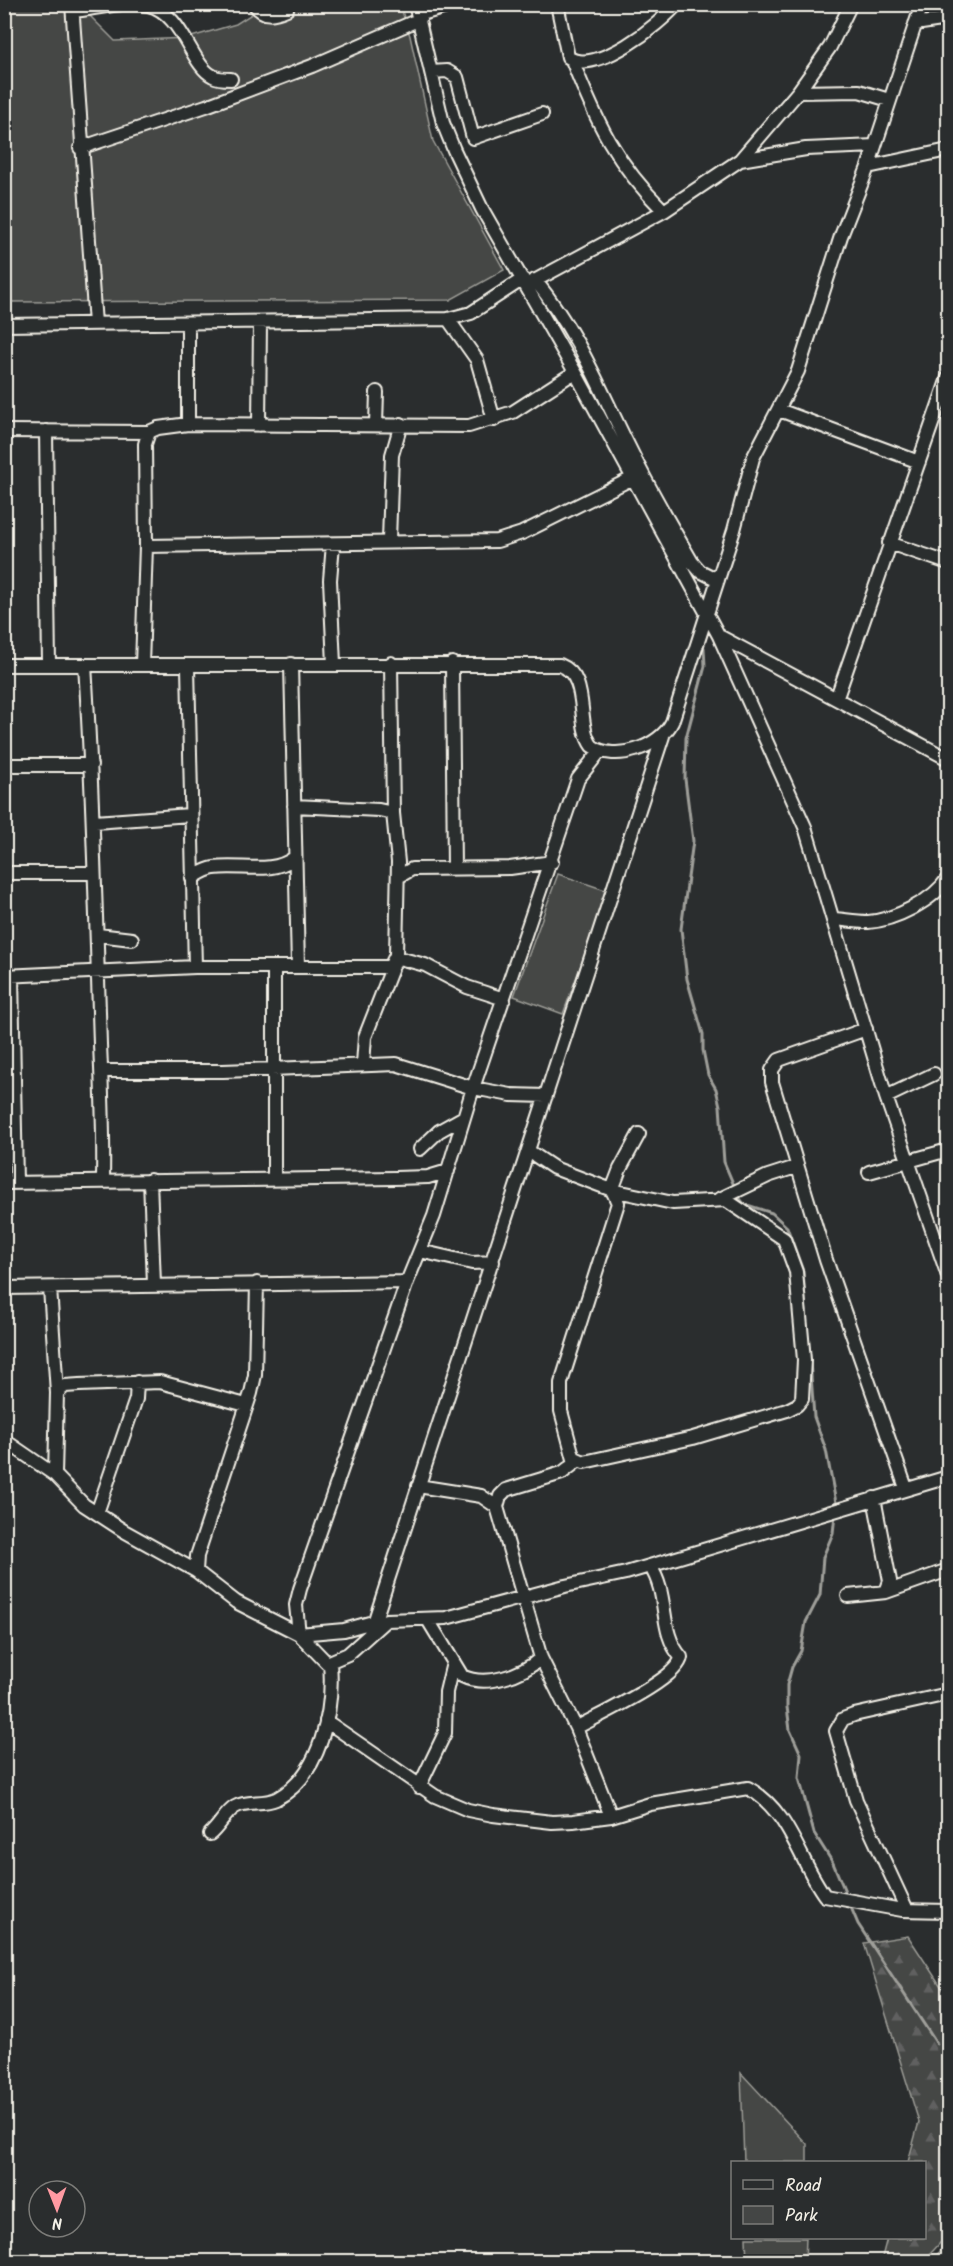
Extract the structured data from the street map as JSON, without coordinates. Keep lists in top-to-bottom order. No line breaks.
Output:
{"legend":["Road","Park"],"north":"bottom"}
